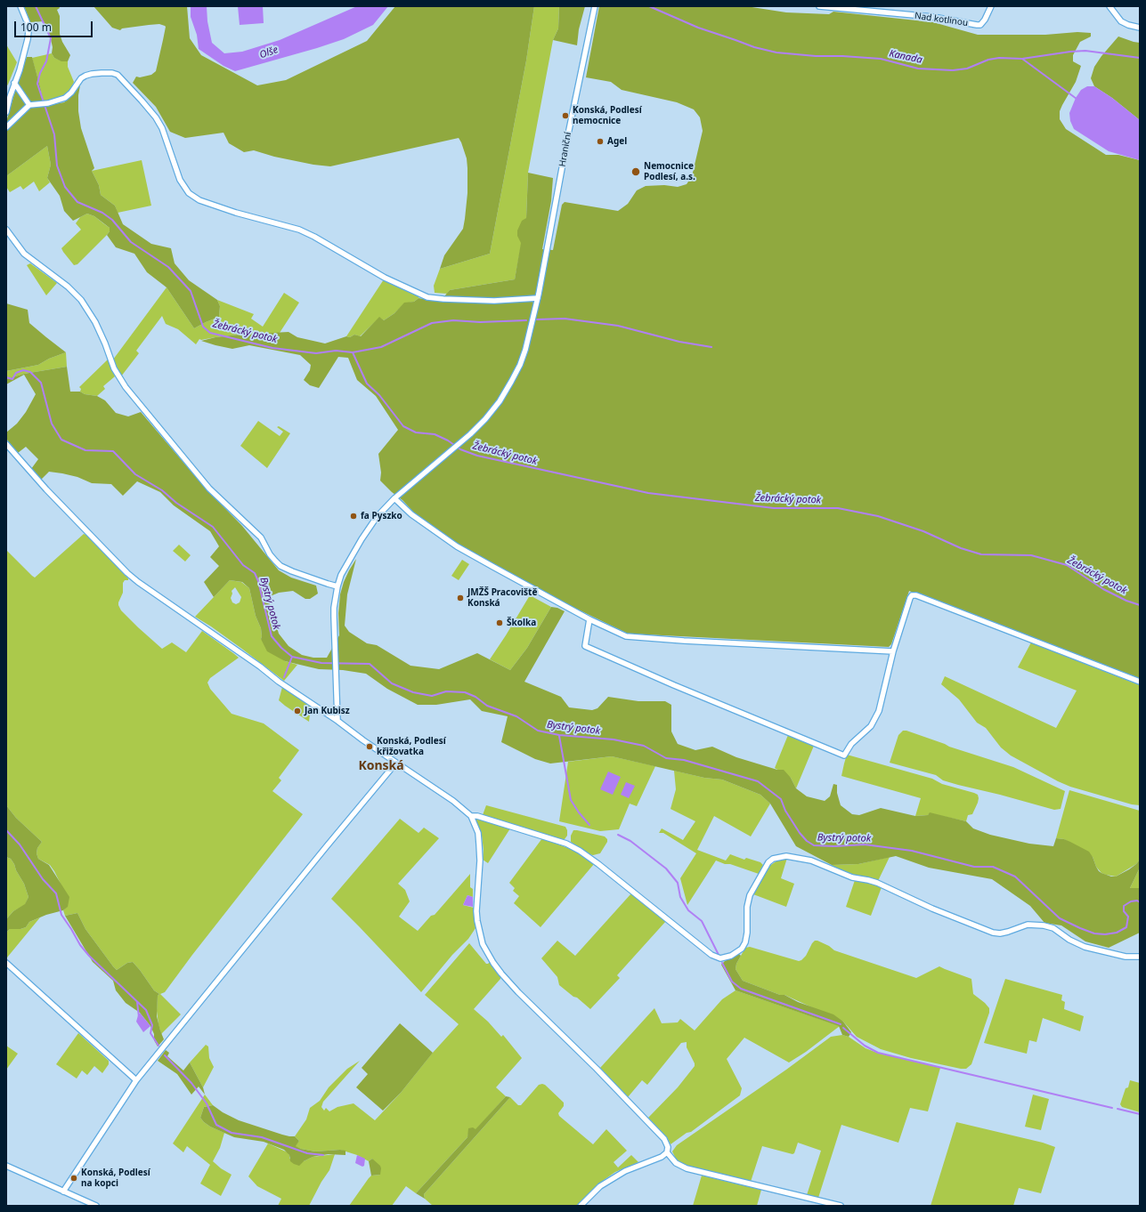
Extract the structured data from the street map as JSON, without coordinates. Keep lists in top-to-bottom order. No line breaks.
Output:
{"streets":{"street":["Nad kotlinou","Hraniční"]},"districts":["Konská"],"water":["Olše","Kanada","Žebrácký potok","Bystrý potok"],"places":["Konská, Podlesí nemocnice","Agel","Nemocnice Podlesí, a.s.","fa Pyszko","JMŽŠ Pracoviště Konská","Školka","Jan Kubisz","Konská, Podlesí křižovatka","Konská, Podlesí na kopci"],"scale_bar":"100 m"}
